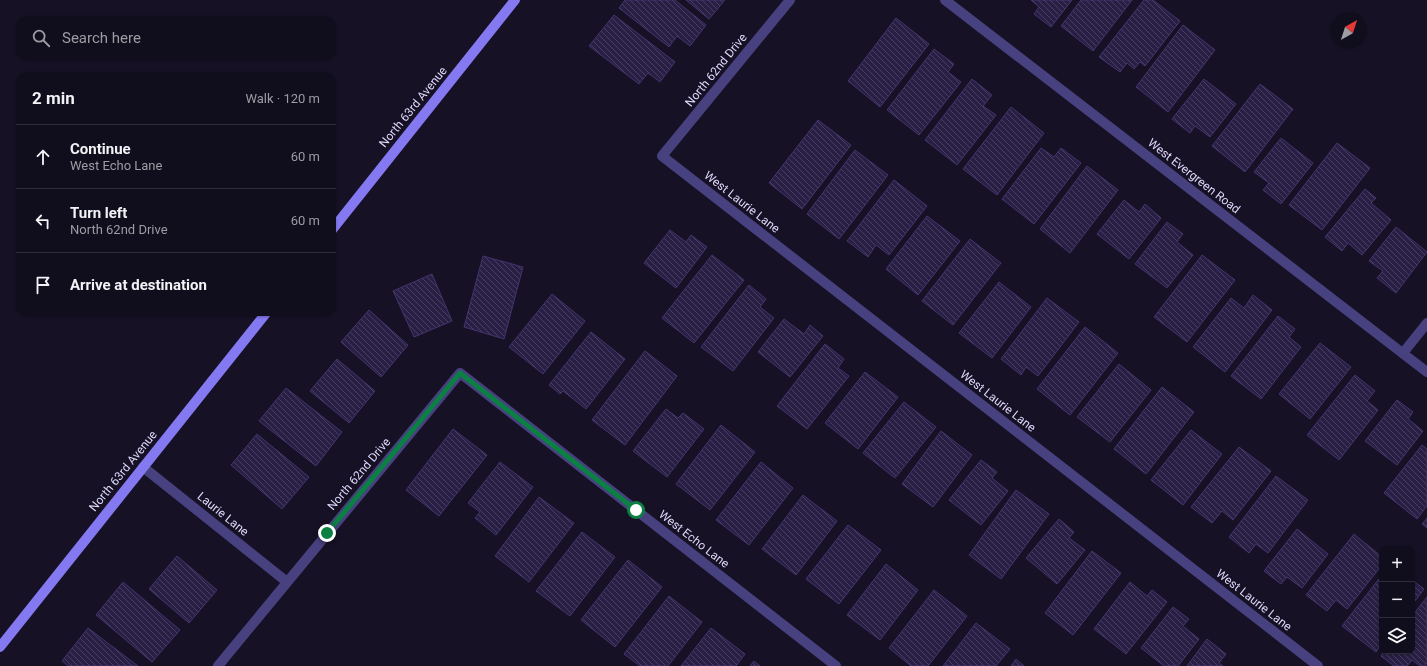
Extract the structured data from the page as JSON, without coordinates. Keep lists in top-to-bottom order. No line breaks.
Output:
{"streets":{"street":["North 62nd Drive","North 63rd Avenue","West Evergreen Road","West Laurie Lane","Laurie Lane","West Echo Lane"]},"crossings":[["North 62nd Drive","West Laurie Lane"],["North 62nd Drive","Laurie Lane"],["North 62nd Drive","West Echo Lane"],["North 63rd Avenue","Laurie Lane"]],"north":"top right","page":{"search":"Search here","heading":["2 min","Walk · 120 m"],"list":[["Continue","West Echo Lane","60 m"],["Turn left","North 62nd Drive","60 m"],"Arrive at destination"],"map_buttons":["+","−"]}}
